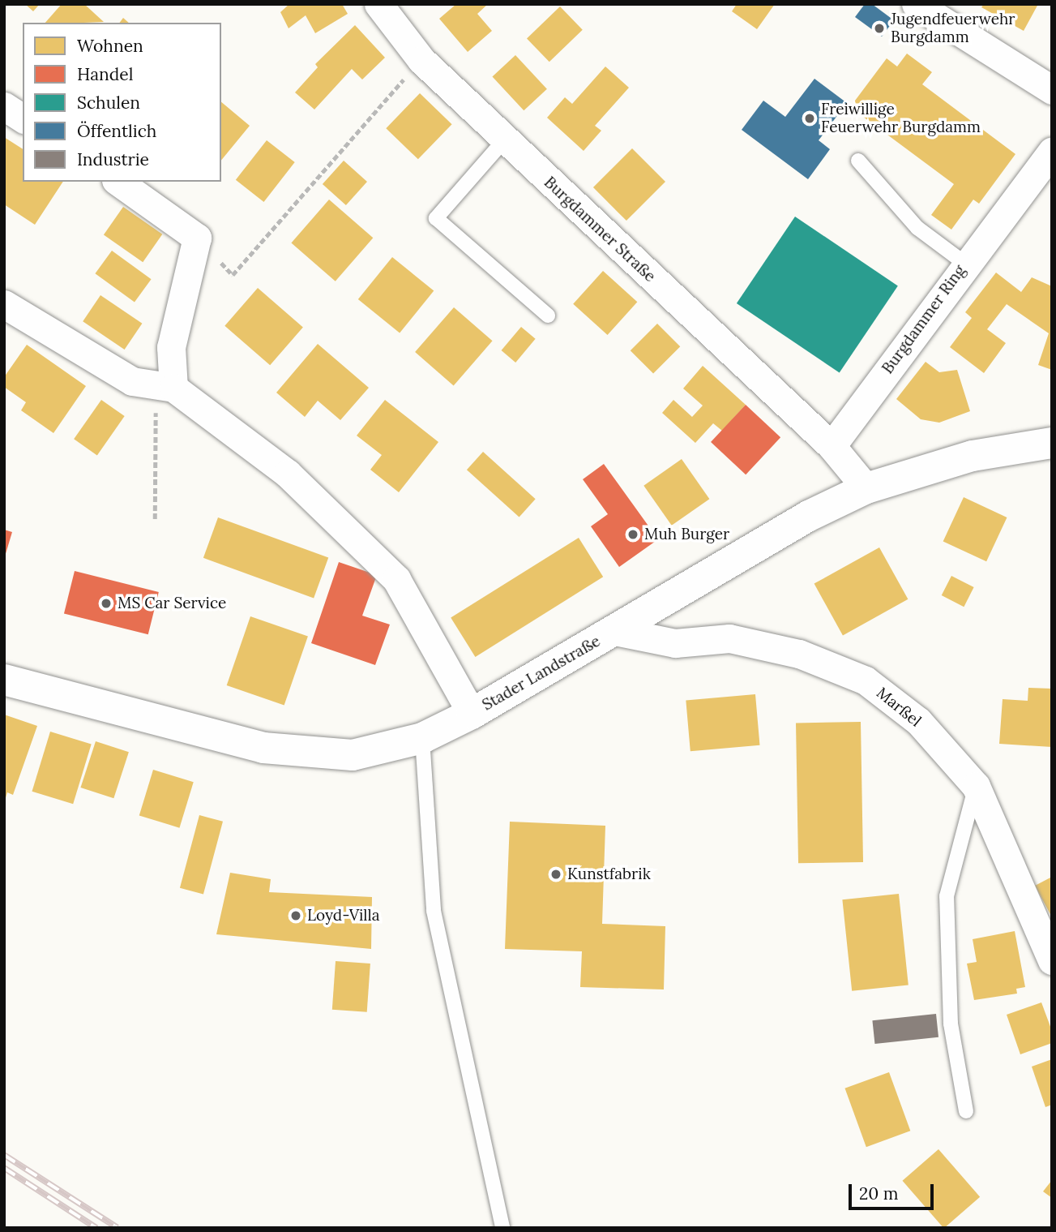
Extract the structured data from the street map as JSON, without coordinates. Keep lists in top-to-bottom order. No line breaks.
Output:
{"streets":{"street":["Burgdammer Straße","Burgdammer Ring","Stader Landstraße","Marßel"]},"crossings":[["Burgdammer Straße","Burgdammer Ring"],["Stader Landstraße","Marßel"]],"places":["Jugendfeuerwehr Burgdamm","Freiwillige Feuerwehr Burgdamm","Muh Burger","MS Car Service","Kunstfabrik","Loyd-Villa"],"legend":["Wohnen","Handel","Schulen","Öffentlich","Industrie"],"scale_bar":"20 m"}
